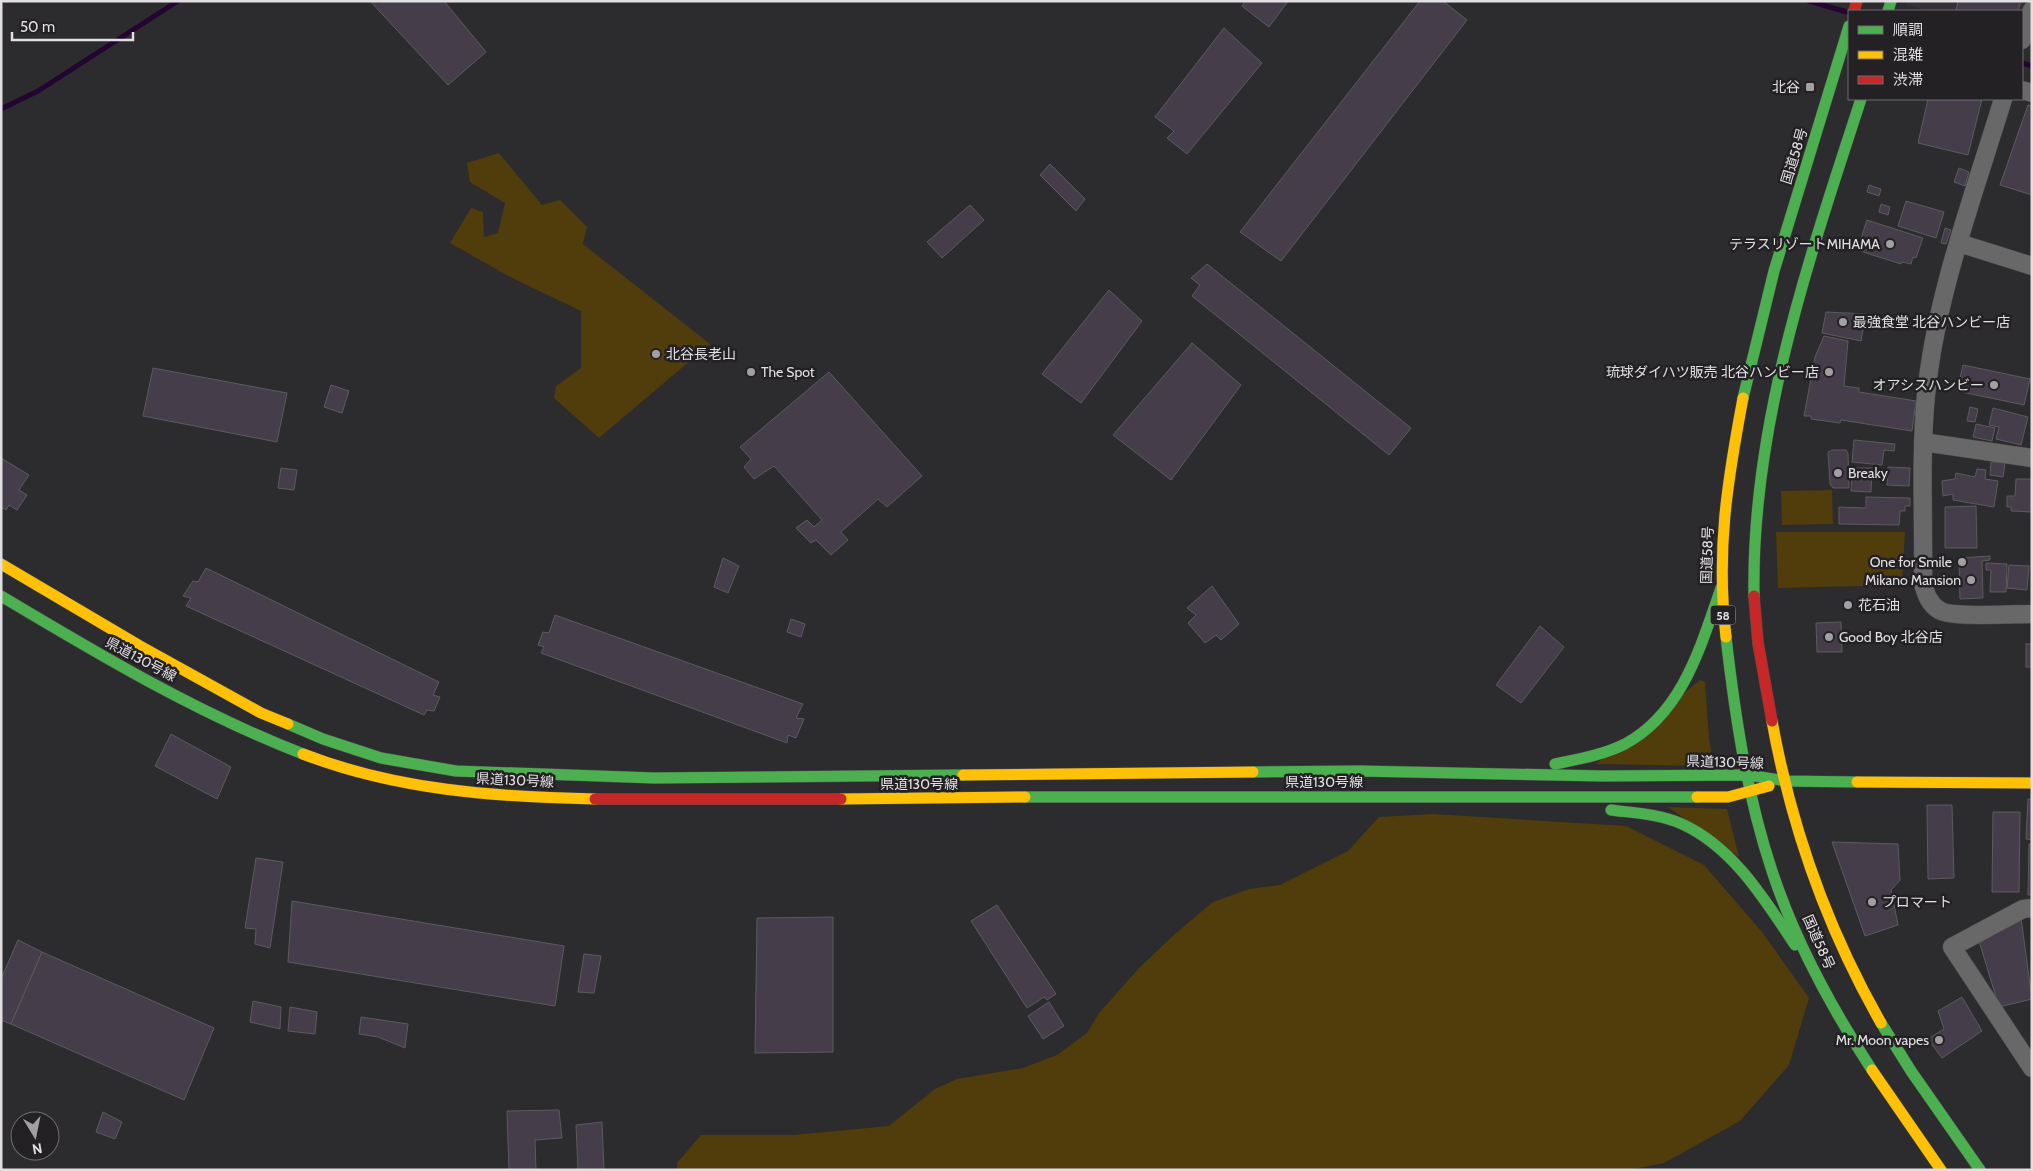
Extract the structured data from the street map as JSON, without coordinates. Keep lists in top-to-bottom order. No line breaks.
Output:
{"streets":{"main road":["国道58号","58","県道130号線"]},"crossings":[["国道58号","県道130号線"]],"places":{"transit":["北谷"],"other":["テラスリゾートMIHAMA","最強食堂 北谷ハンビー店","北谷長老山","The Spot","琉球ダイハツ販売 北谷ハンビー店","オアシスハンビー","Breaky","One for Smile","Mikano Mansion","花石油","Good Boy 北谷店","プロマート","Mr. Moon vapes"]},"legend":["順調","混雑","渋滞"],"scale_bar":"50 m","north":"bottom"}
